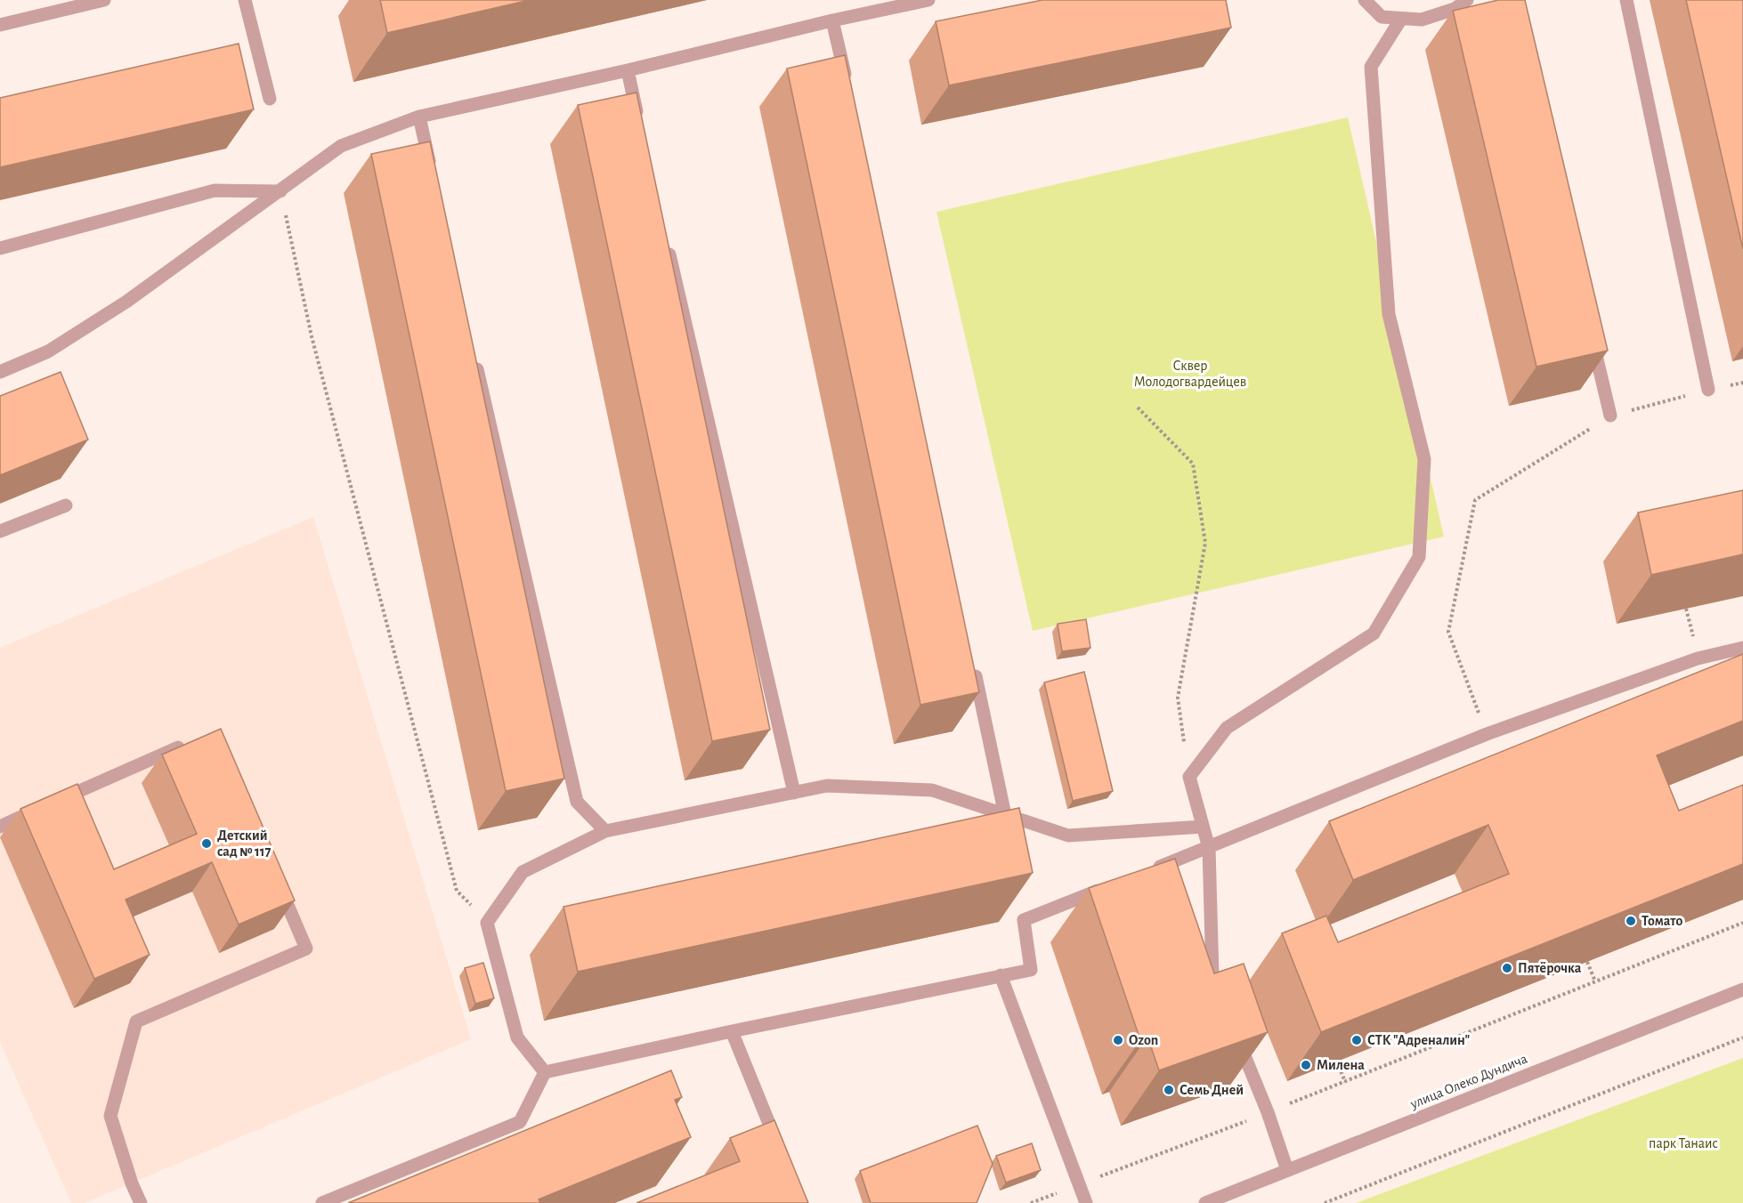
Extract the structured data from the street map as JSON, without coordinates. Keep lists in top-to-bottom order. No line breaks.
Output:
{"streets":{"street":["улица Олеко Дундича"]},"parks":["Сквер Молодогвардейцев","парк Танаис"],"places":["Детский сад № 117","Томато","Пятёрочка","Ozon","СТК \"Адреналин\"","Милена","Семь Дней"]}
